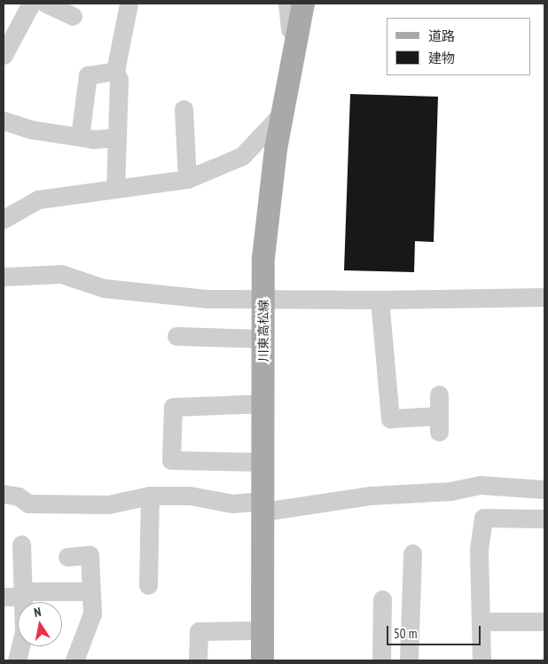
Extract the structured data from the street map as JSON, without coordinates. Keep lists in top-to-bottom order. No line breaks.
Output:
{"streets":{"main road":["川東高松線"]},"legend":["道路","建物"],"scale_bar":"50 m","north":"top"}
